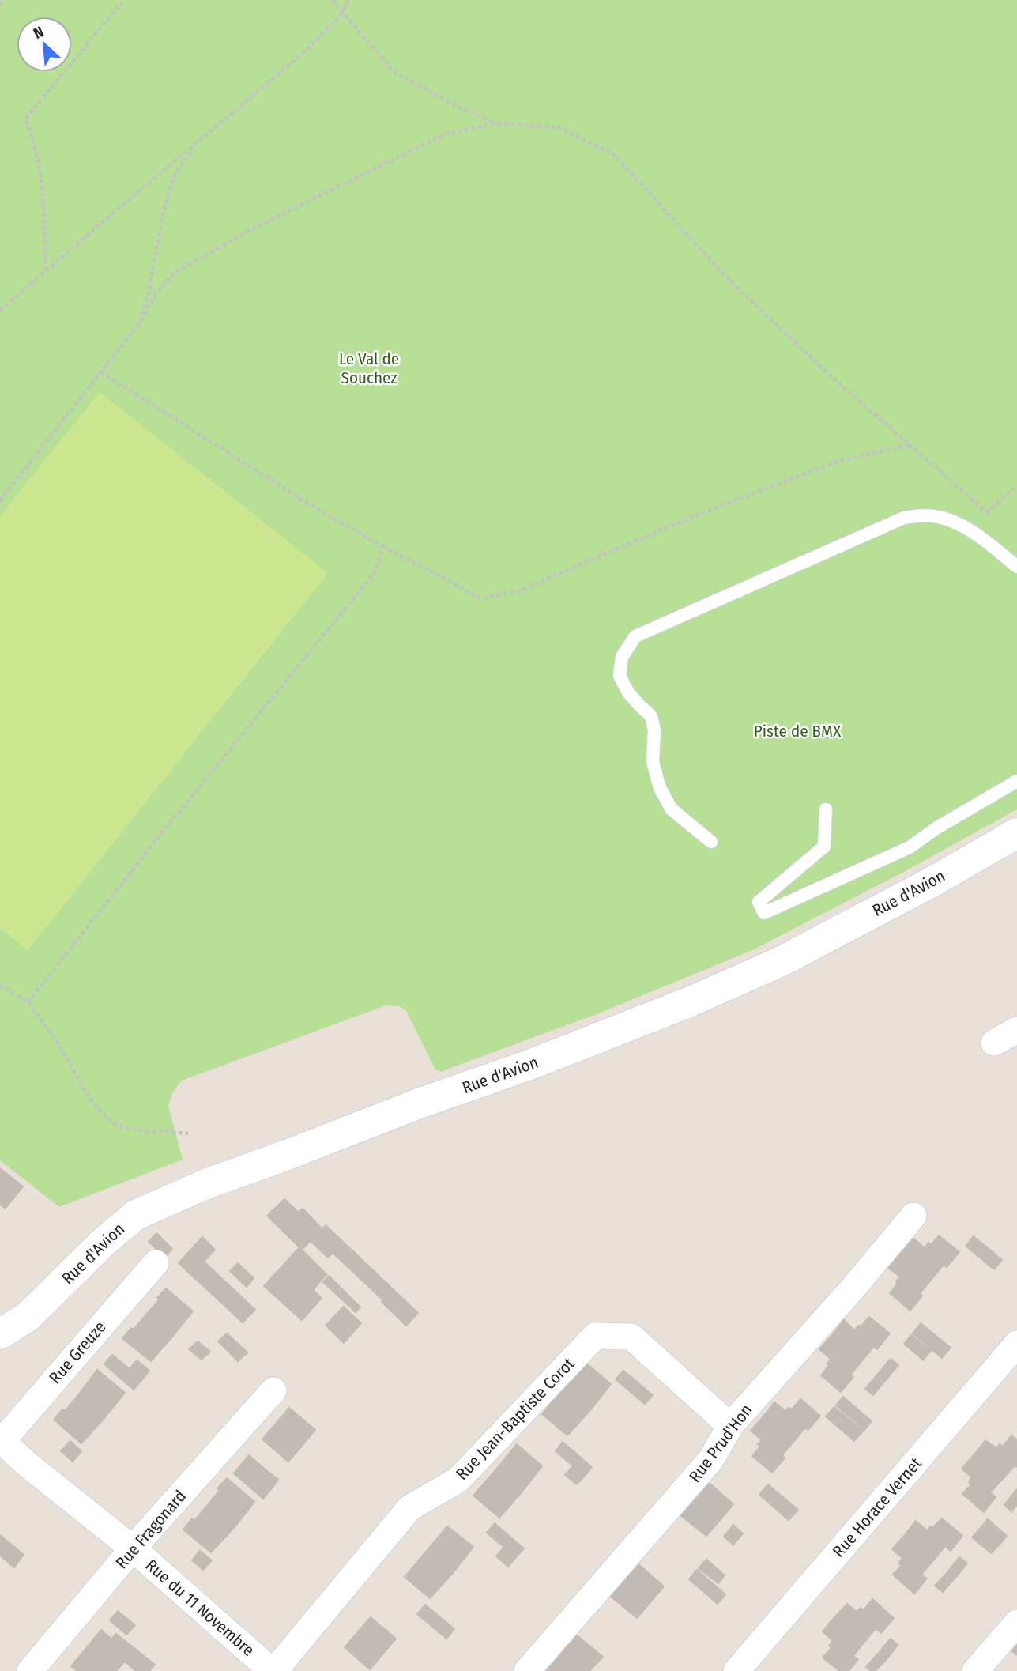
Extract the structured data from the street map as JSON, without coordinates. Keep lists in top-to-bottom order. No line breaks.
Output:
{"streets":{"street":["Rue d'Avion","Rue Greuze","Rue Jean-Baptiste Corot","Rue Prud'Hon","Rue Horace Vernet","Rue Fragonard","Rue du 11 Novembre"]},"crossings":[["Rue Greuze","Rue du 11 Novembre"],["Rue Jean-Baptiste Corot","Rue Prud'Hon"],["Rue Jean-Baptiste Corot","Rue du 11 Novembre"],["Rue Fragonard","Rue du 11 Novembre"]],"parks":["Le Val de Souchez","Piste de BMX"],"north":"top left"}
